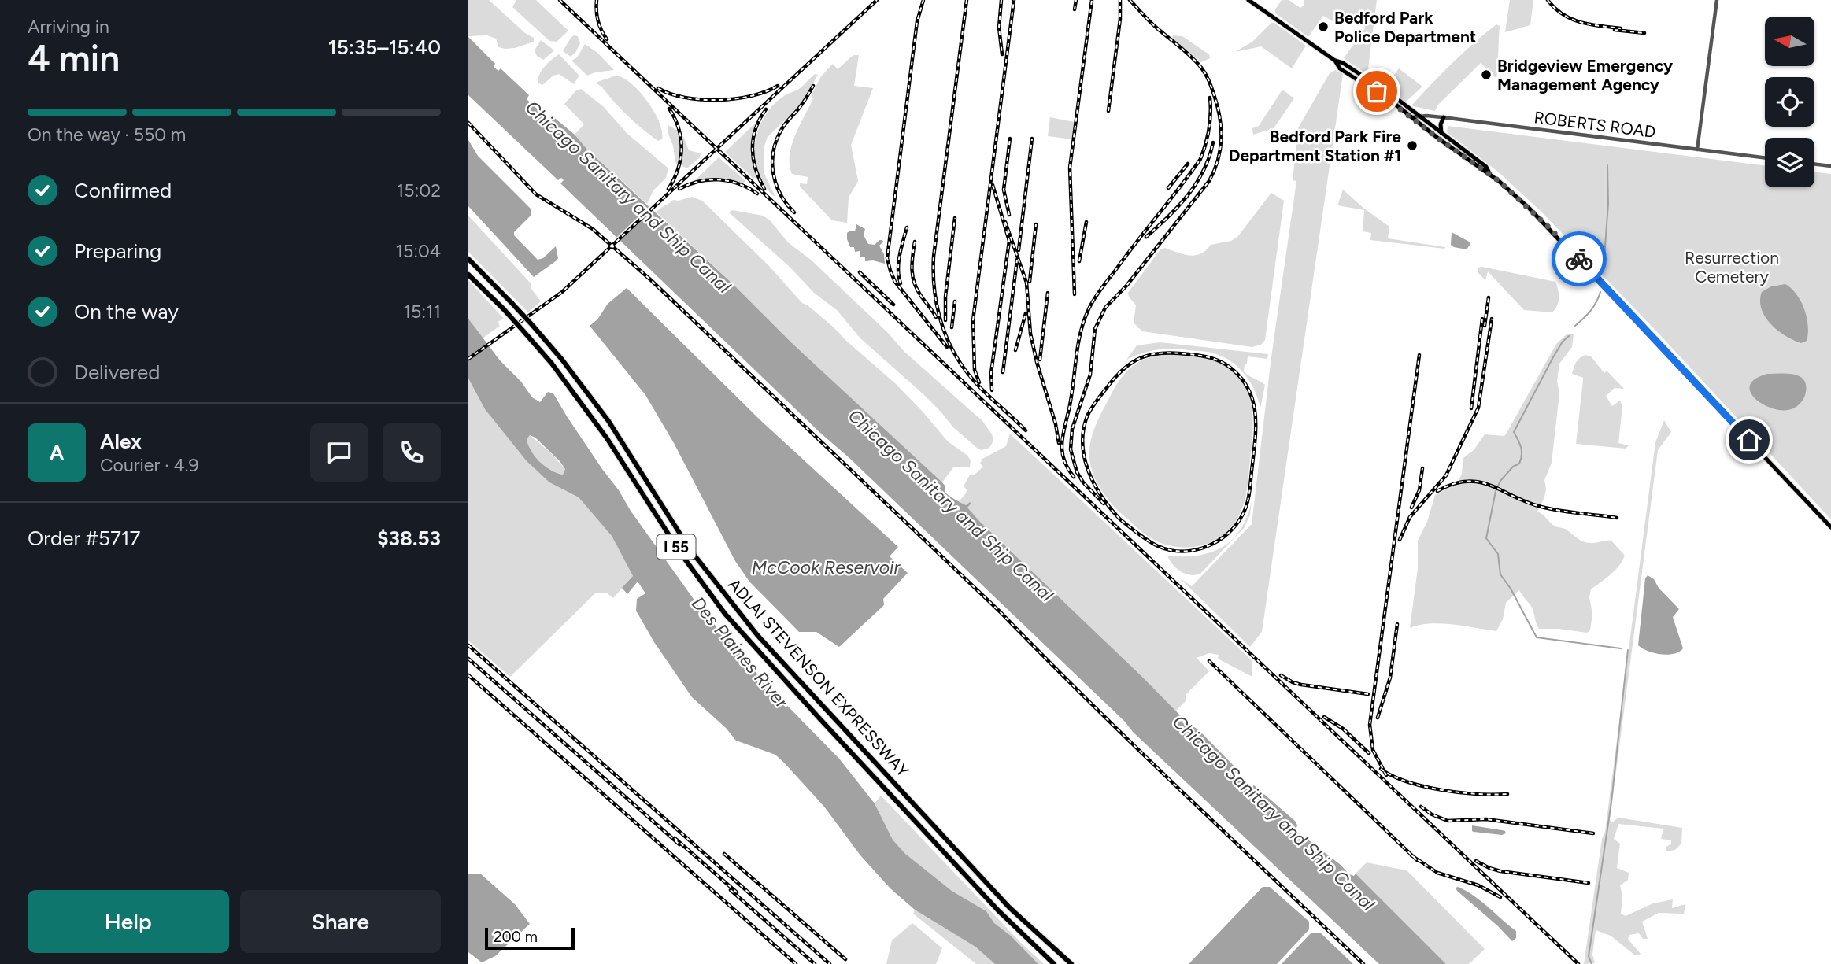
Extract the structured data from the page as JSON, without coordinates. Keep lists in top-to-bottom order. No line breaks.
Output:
{"streets":{"highway":["I 55","ADLAI STEVENSON EXPRESSWAY"],"street":["ROBERTS ROAD"]},"water":["Chicago Sanitary and Ship Canal","McCook Reservoir","Des Plaines River"],"parks":["Resurrection Cemetery"],"places":["Bedford Park Police Department","Bridgeview Emergency Management Agency","Bedford Park Fire Department Station #1"],"scale_bar":"200 m","north":"left","page":{"heading":["4 min","Arriving in","15:35–15:40"],"panel":["Alex","Courier · 4.9","Order #5717","$38.53"],"bar":"On the way · 550 m","list":[["Confirmed","15:02"],["Preparing","15:04"],["On the way","15:11"],"Delivered"],"round":"A","buttons":["Help","Share"],"scale":"200 m"}}
